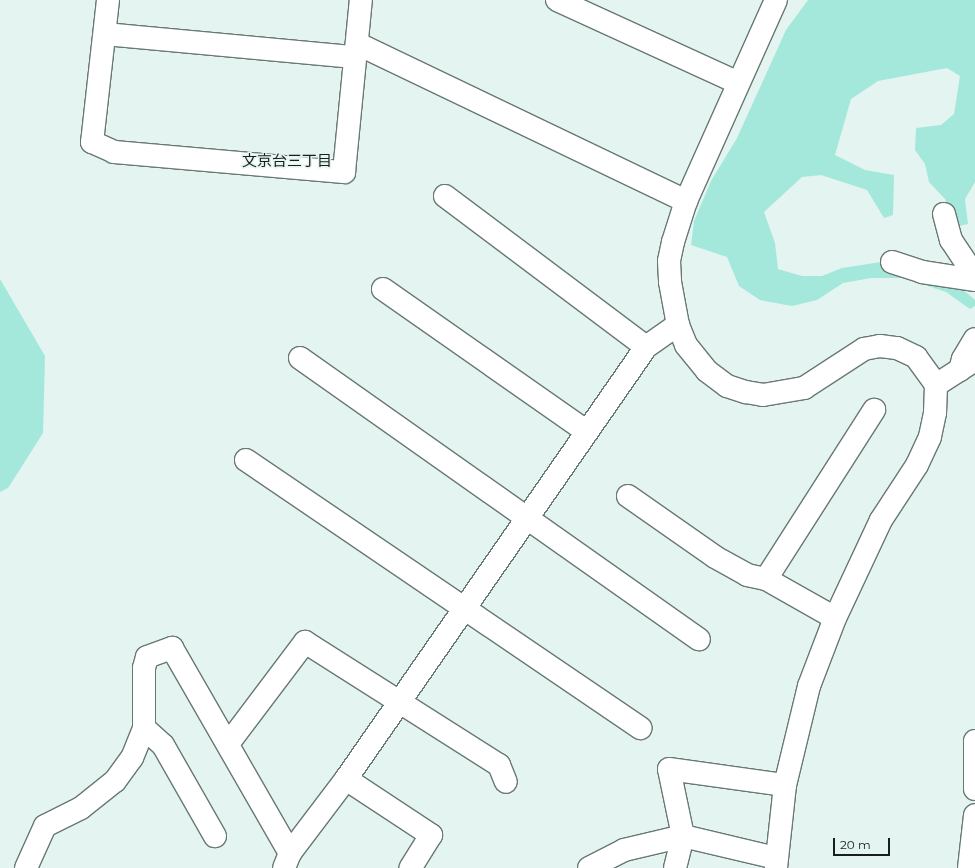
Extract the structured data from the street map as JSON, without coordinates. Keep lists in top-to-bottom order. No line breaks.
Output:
{"districts":["文京台三丁目"],"scale_bar":"20 m"}
